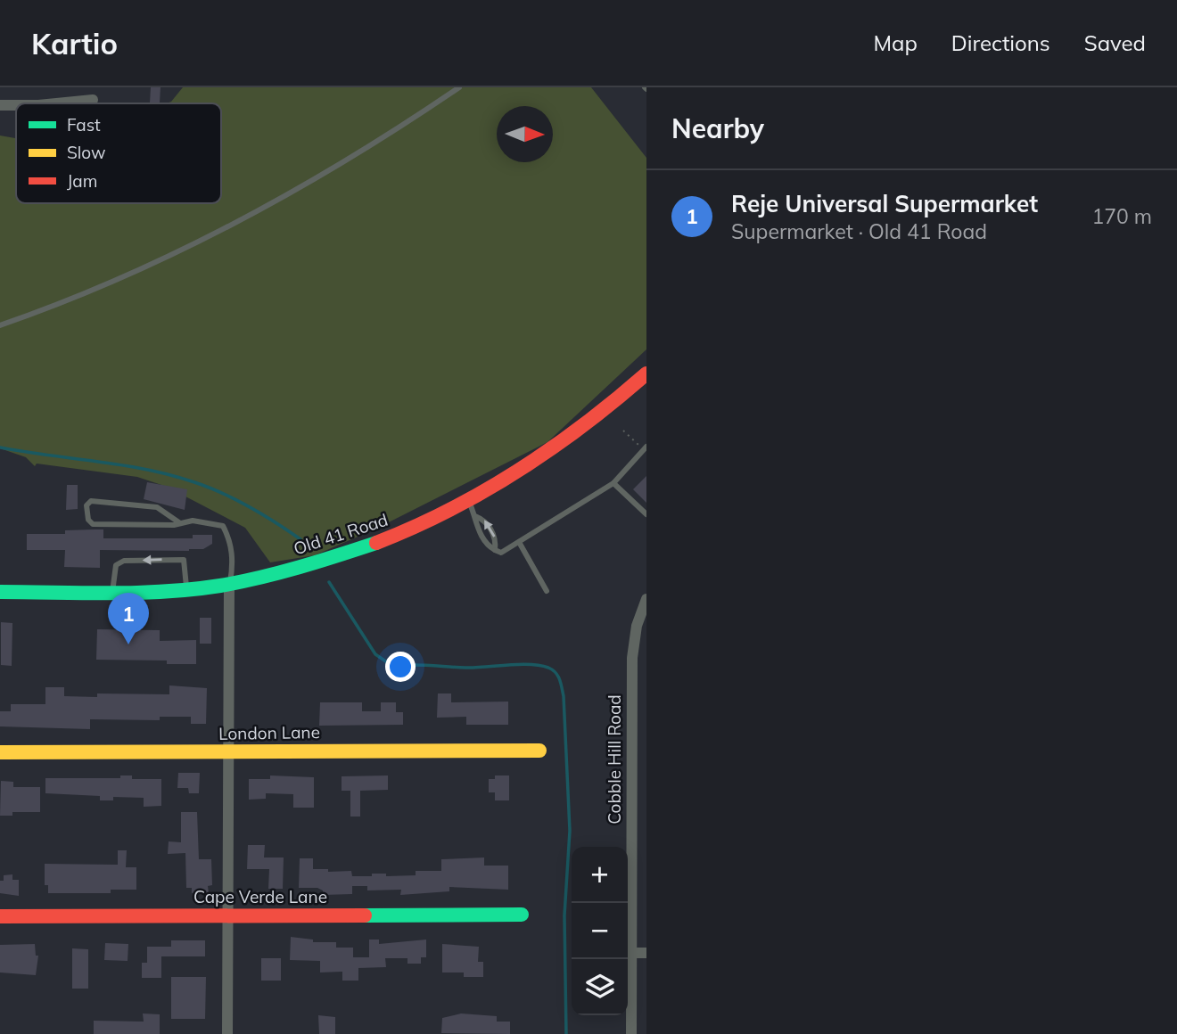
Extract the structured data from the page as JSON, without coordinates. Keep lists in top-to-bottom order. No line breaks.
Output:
{"streets":{"street":["Old 41 Road","London Lane","Cobble Hill Road","Cape Verde Lane"]},"legend":["Fast","Slow","Jam"],"north":"right","page":{"header":"Kartio","nav":["Map","Directions","Saved"],"heading":"Nearby","list":[{"mark":"1","name":"Reje Universal Supermarket","note":"Supermarket · Old 41 Road","value":"170 m"}],"pins":"1","map_buttons":["+","−"]}}
